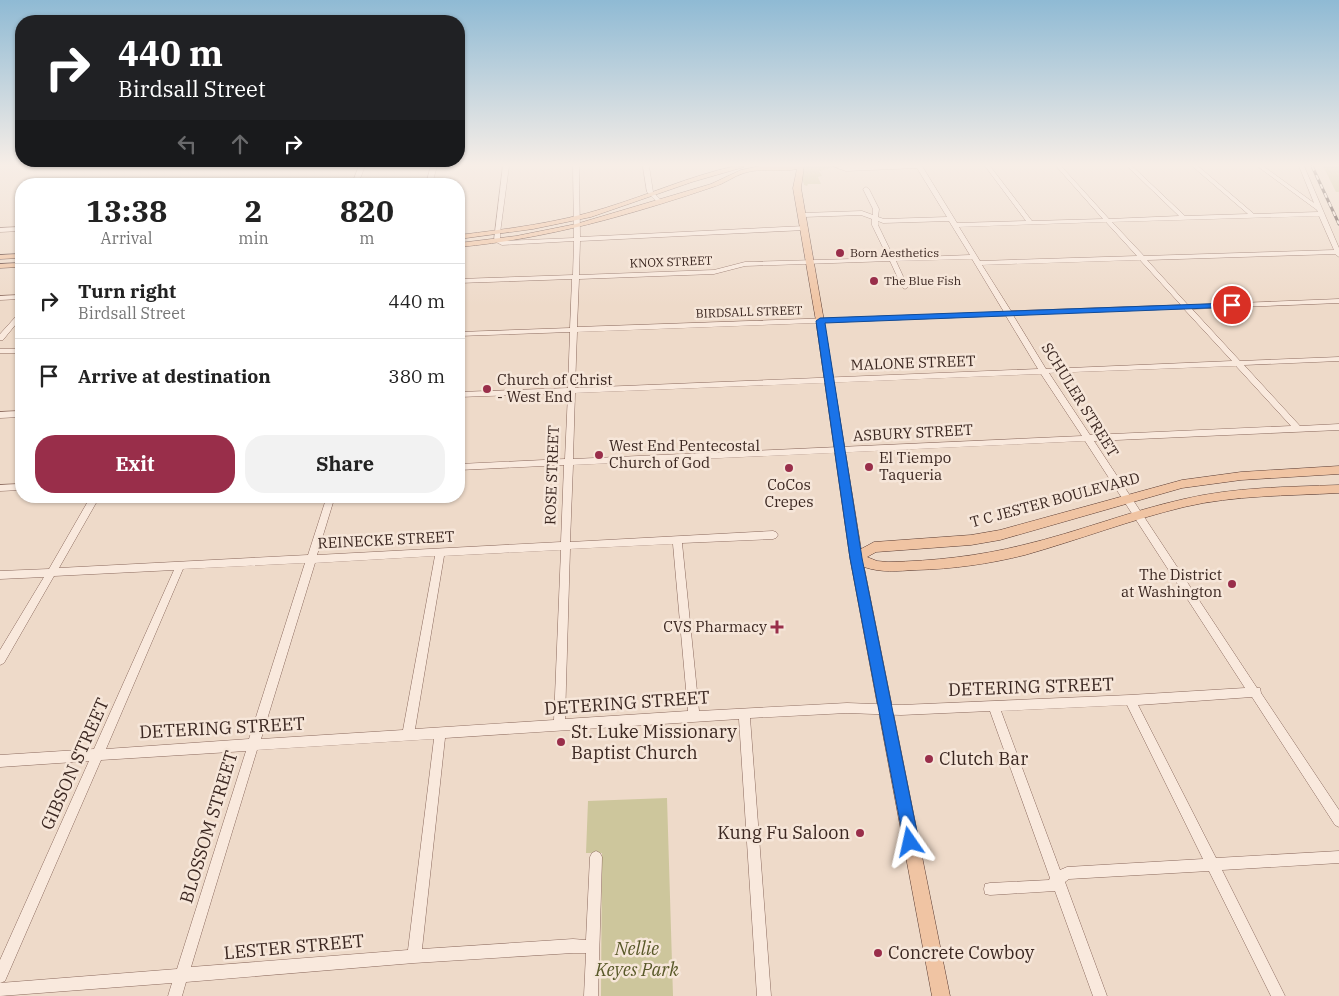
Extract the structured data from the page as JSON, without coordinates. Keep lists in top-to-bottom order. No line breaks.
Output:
{"streets":{"main road":["T C JESTER BOULEVARD"],"street":["KNOX STREET","BIRDSALL STREET","MALONE STREET","SCHULER STREET","ASBURY STREET","ROSE STREET","REINECKE STREET","DETERING STREET","GIBSON STREET","BLOSSOM STREET","LESTER STREET"]},"crossings":[["KNOX STREET","SCHULER STREET"],["KNOX STREET","ROSE STREET"],["BIRDSALL STREET","SCHULER STREET"],["BIRDSALL STREET","ROSE STREET"],["MALONE STREET","SCHULER STREET"],["MALONE STREET","ROSE STREET"],["SCHULER STREET","ASBURY STREET"],["SCHULER STREET","T C JESTER BOULEVARD"],["SCHULER STREET","DETERING STREET"],["ASBURY STREET","ROSE STREET"],["ROSE STREET","REINECKE STREET"],["ROSE STREET","DETERING STREET"],["REINECKE STREET","GIBSON STREET"],["REINECKE STREET","BLOSSOM STREET"],["DETERING STREET","GIBSON STREET"],["DETERING STREET","BLOSSOM STREET"],["BLOSSOM STREET","LESTER STREET"]],"parks":["Nellie Keyes Park"],"places":{"other":["Born Aesthetics","The Blue Fish","Church of Christ - West End","West End Pentecostal Church of God","El Tiempo Taqueria","CoCos Crepes","The District at Washington","St. Luke Missionary Baptist Church","Clutch Bar","Kung Fu Saloon","Concrete Cowboy"],"health":["CVS Pharmacy"]},"page":{"turn":["440 m","Birdsall Street"],"eta":["13:38","Arrival","2","min","820","m"],"list":[{"name":"Turn right","note":"Birdsall Street","value":"440 m"},{"name":"Arrive at destination","value":"380 m"}],"buttons":["Exit","Share"]}}
